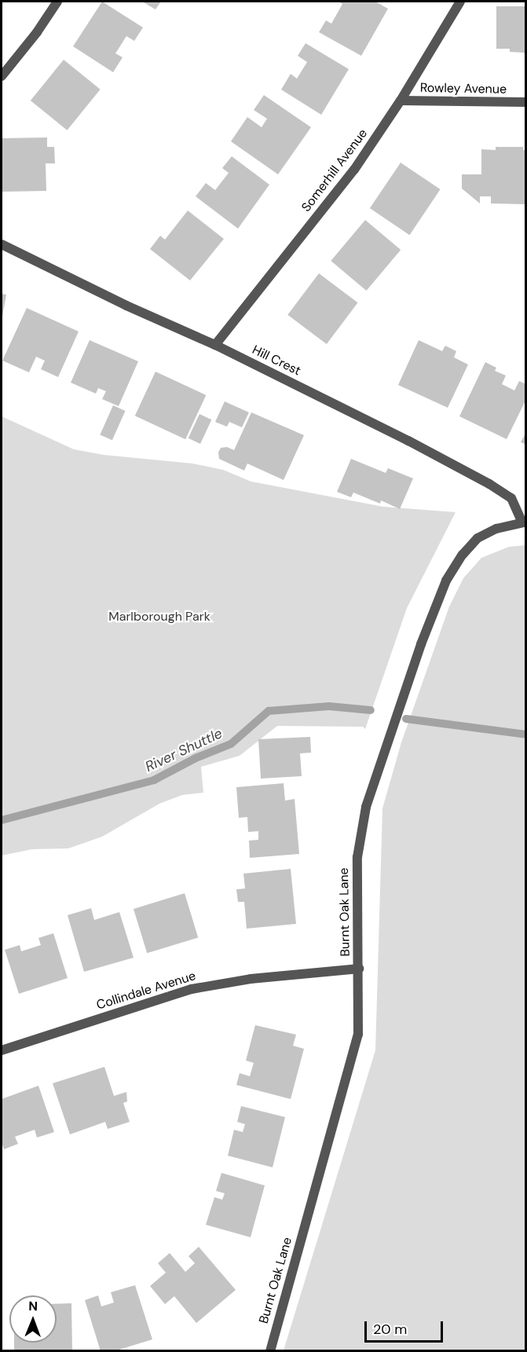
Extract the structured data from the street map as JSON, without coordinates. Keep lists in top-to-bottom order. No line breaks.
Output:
{"streets":{"street":["Rowley Avenue","Somerhill Avenue","Hill Crest","Burnt Oak Lane","Collindale Avenue"]},"crossings":[["Rowley Avenue","Somerhill Avenue"],["Somerhill Avenue","Hill Crest"],["Hill Crest","Burnt Oak Lane"],["Burnt Oak Lane","Collindale Avenue"]],"water":["River Shuttle"],"parks":["Marlborough Park"],"scale_bar":"20 m","north":"top"}
